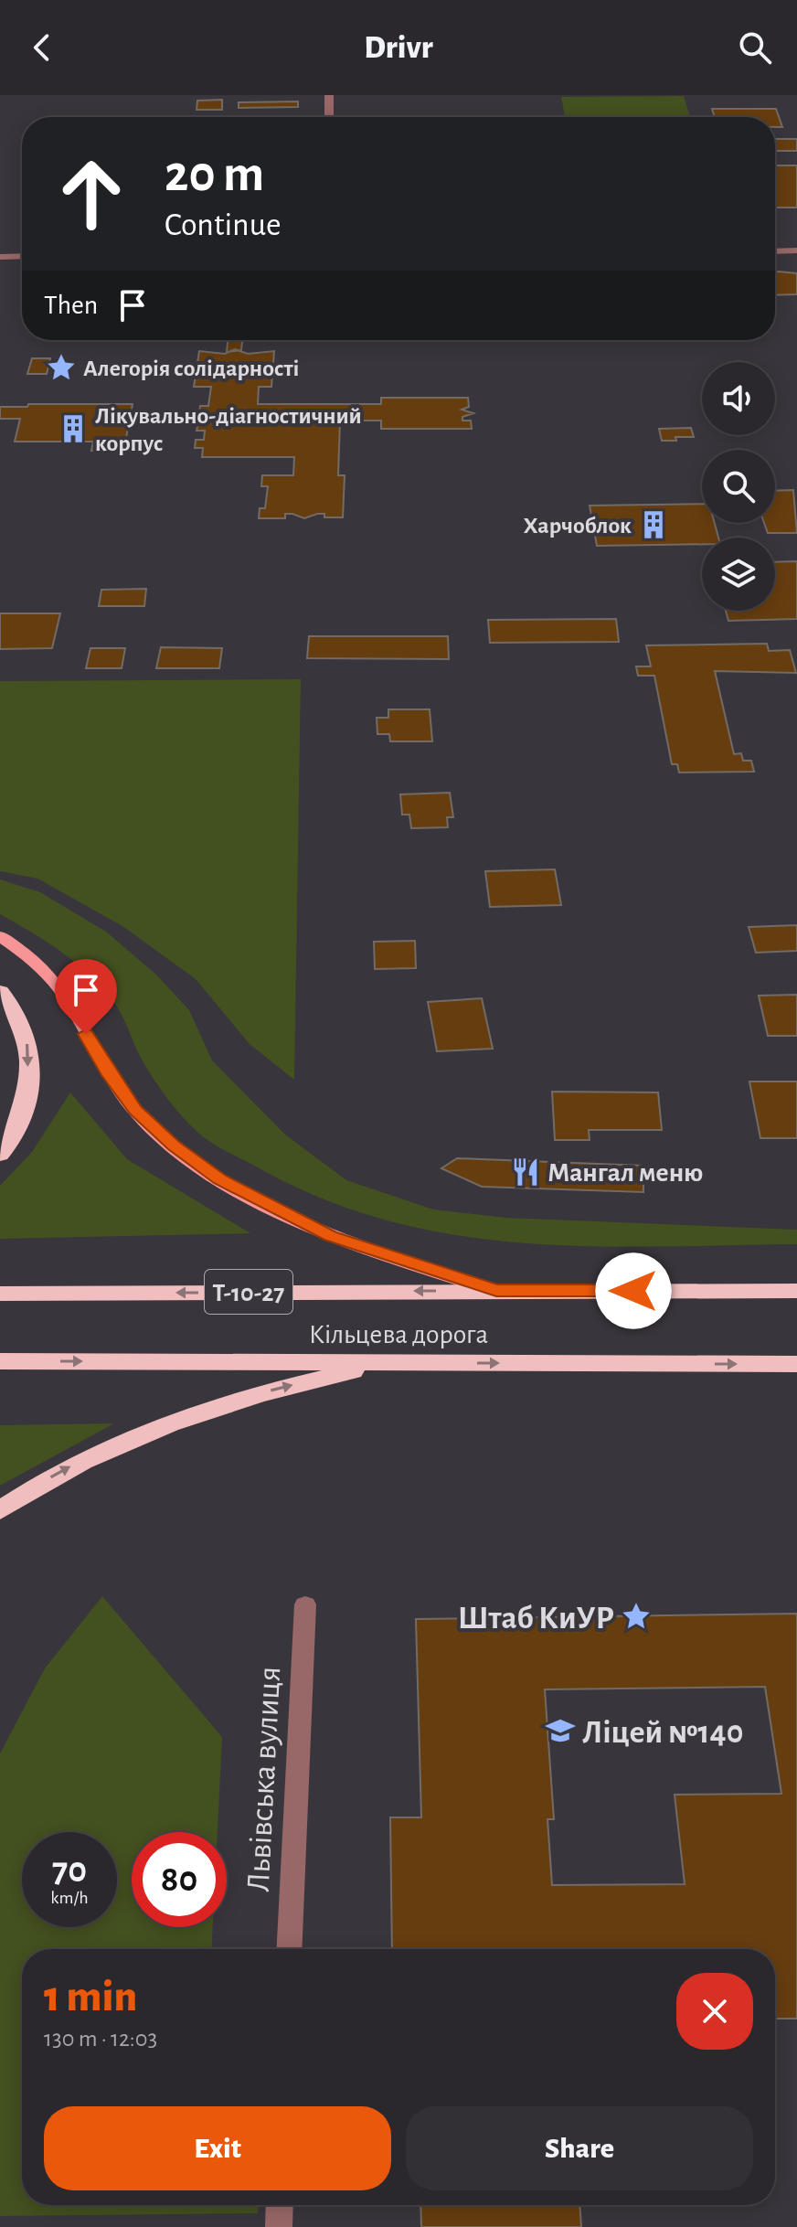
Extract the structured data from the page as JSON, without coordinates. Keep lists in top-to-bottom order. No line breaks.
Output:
{"streets":{"highway":["Т-10-27","Кільцева дорога"],"street":["Львівська вулиця"]},"places":{"place":["Алегорія солідарності","Штаб КиУР"],"building":["Лікувально-діагностичний корпус","Харчоблок"],"restaurant":["Мангал меню"],"school or university":["Ліцей №140"]},"page":{"header":"Drivr","turn":["20 m","Continue"],"then":"Then","speed":"70 km/h","limit":"80","heading":["1 min","130 m · 12:03"],"buttons":["Exit","Share"]}}
